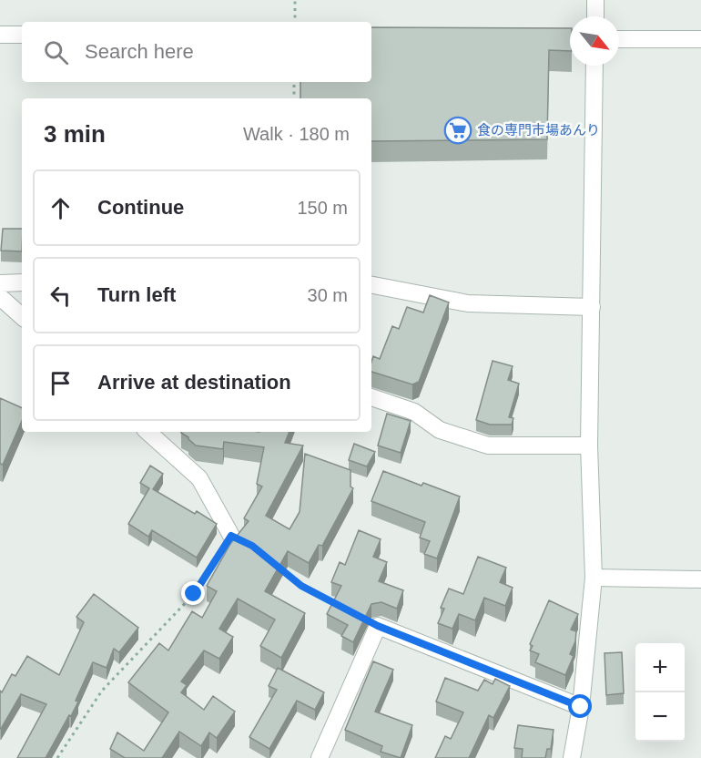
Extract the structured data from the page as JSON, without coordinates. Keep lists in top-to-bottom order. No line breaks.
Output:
{"places":{"supermarket":["食の専門市場あんり"]},"north":"bottom right","page":{"search":"Search here","heading":["3 min","Walk · 180 m"],"list":[["Continue","150 m"],["Turn left","30 m"],"Arrive at destination"],"map_buttons":["+","−"]}}
